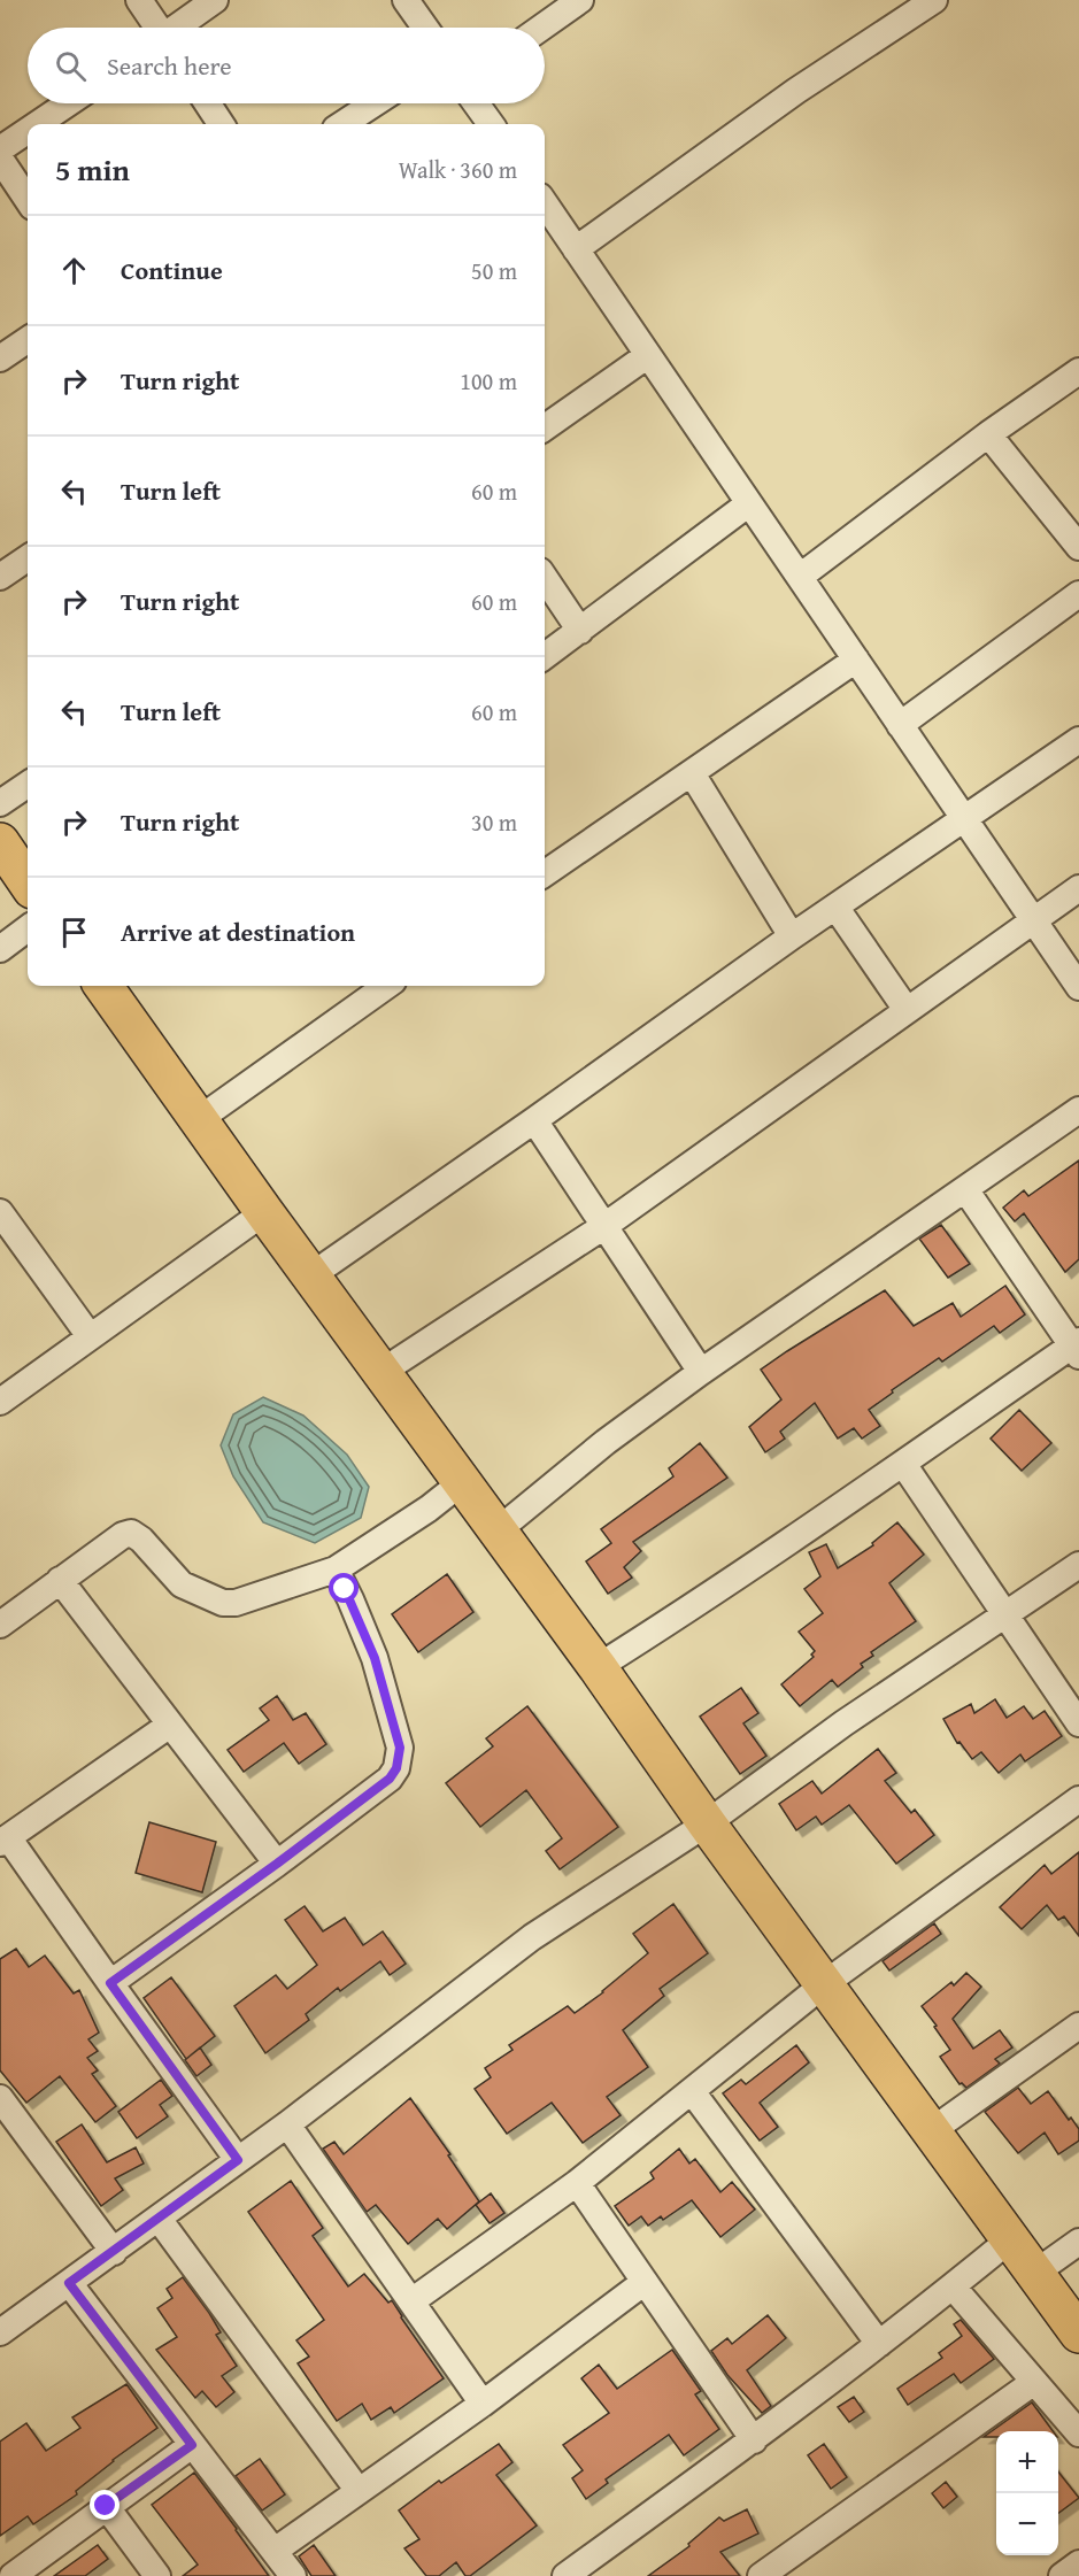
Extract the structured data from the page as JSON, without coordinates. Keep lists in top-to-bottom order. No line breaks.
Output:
{"page":{"search":"Search here","heading":["5 min","Walk · 360 m"],"list":[["Continue","50 m"],["Turn right","100 m"],["Turn left","60 m"],["Turn right","60 m"],["Turn left","60 m"],["Turn right","30 m"],"Arrive at destination"],"map_buttons":["+","−"]}}
